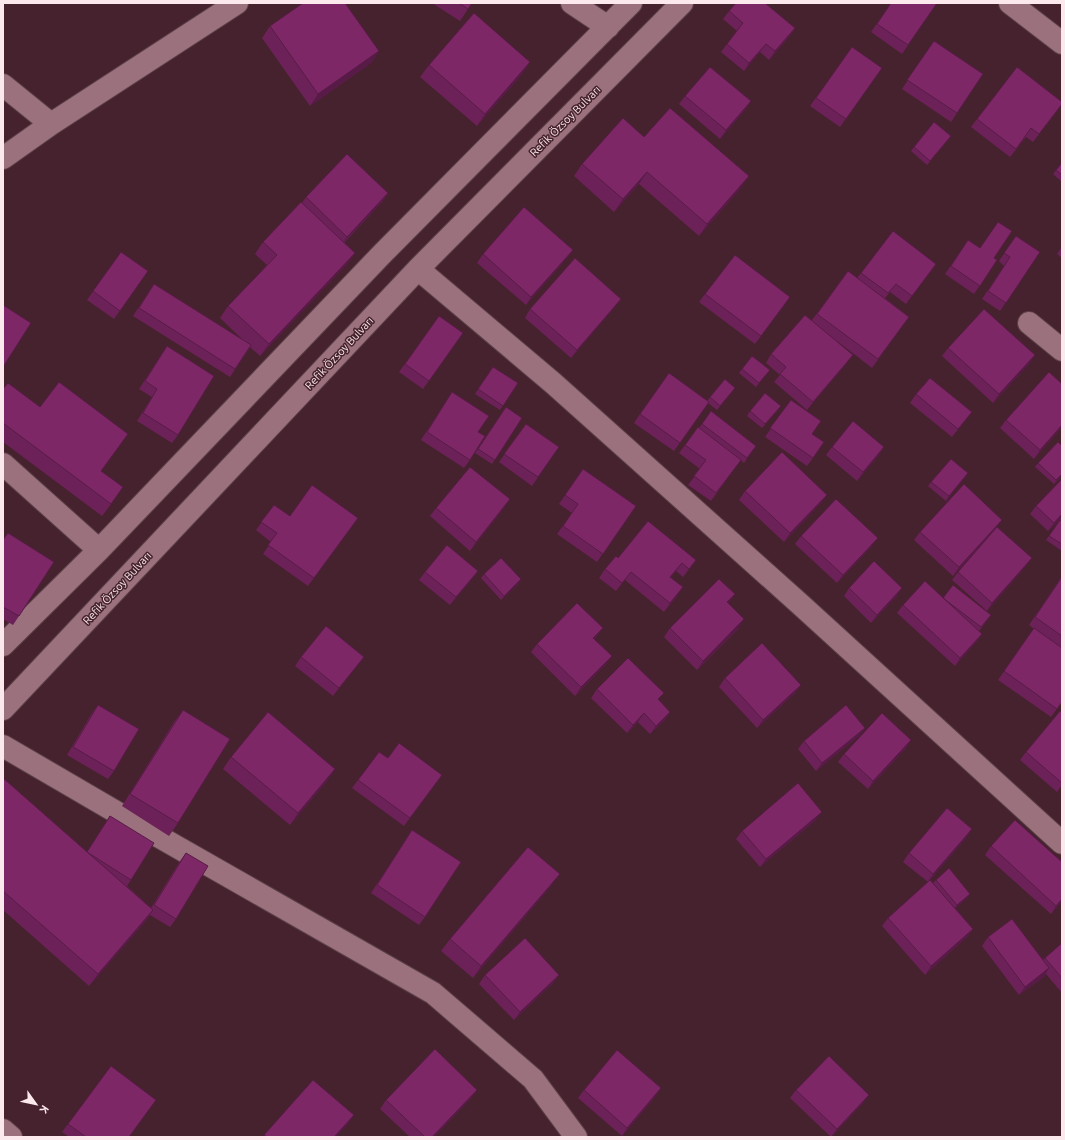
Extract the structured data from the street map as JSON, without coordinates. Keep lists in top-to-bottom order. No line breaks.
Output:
{"streets":{"street":["Refik Özsoy Bulvarı"]},"north":"bottom right"}
